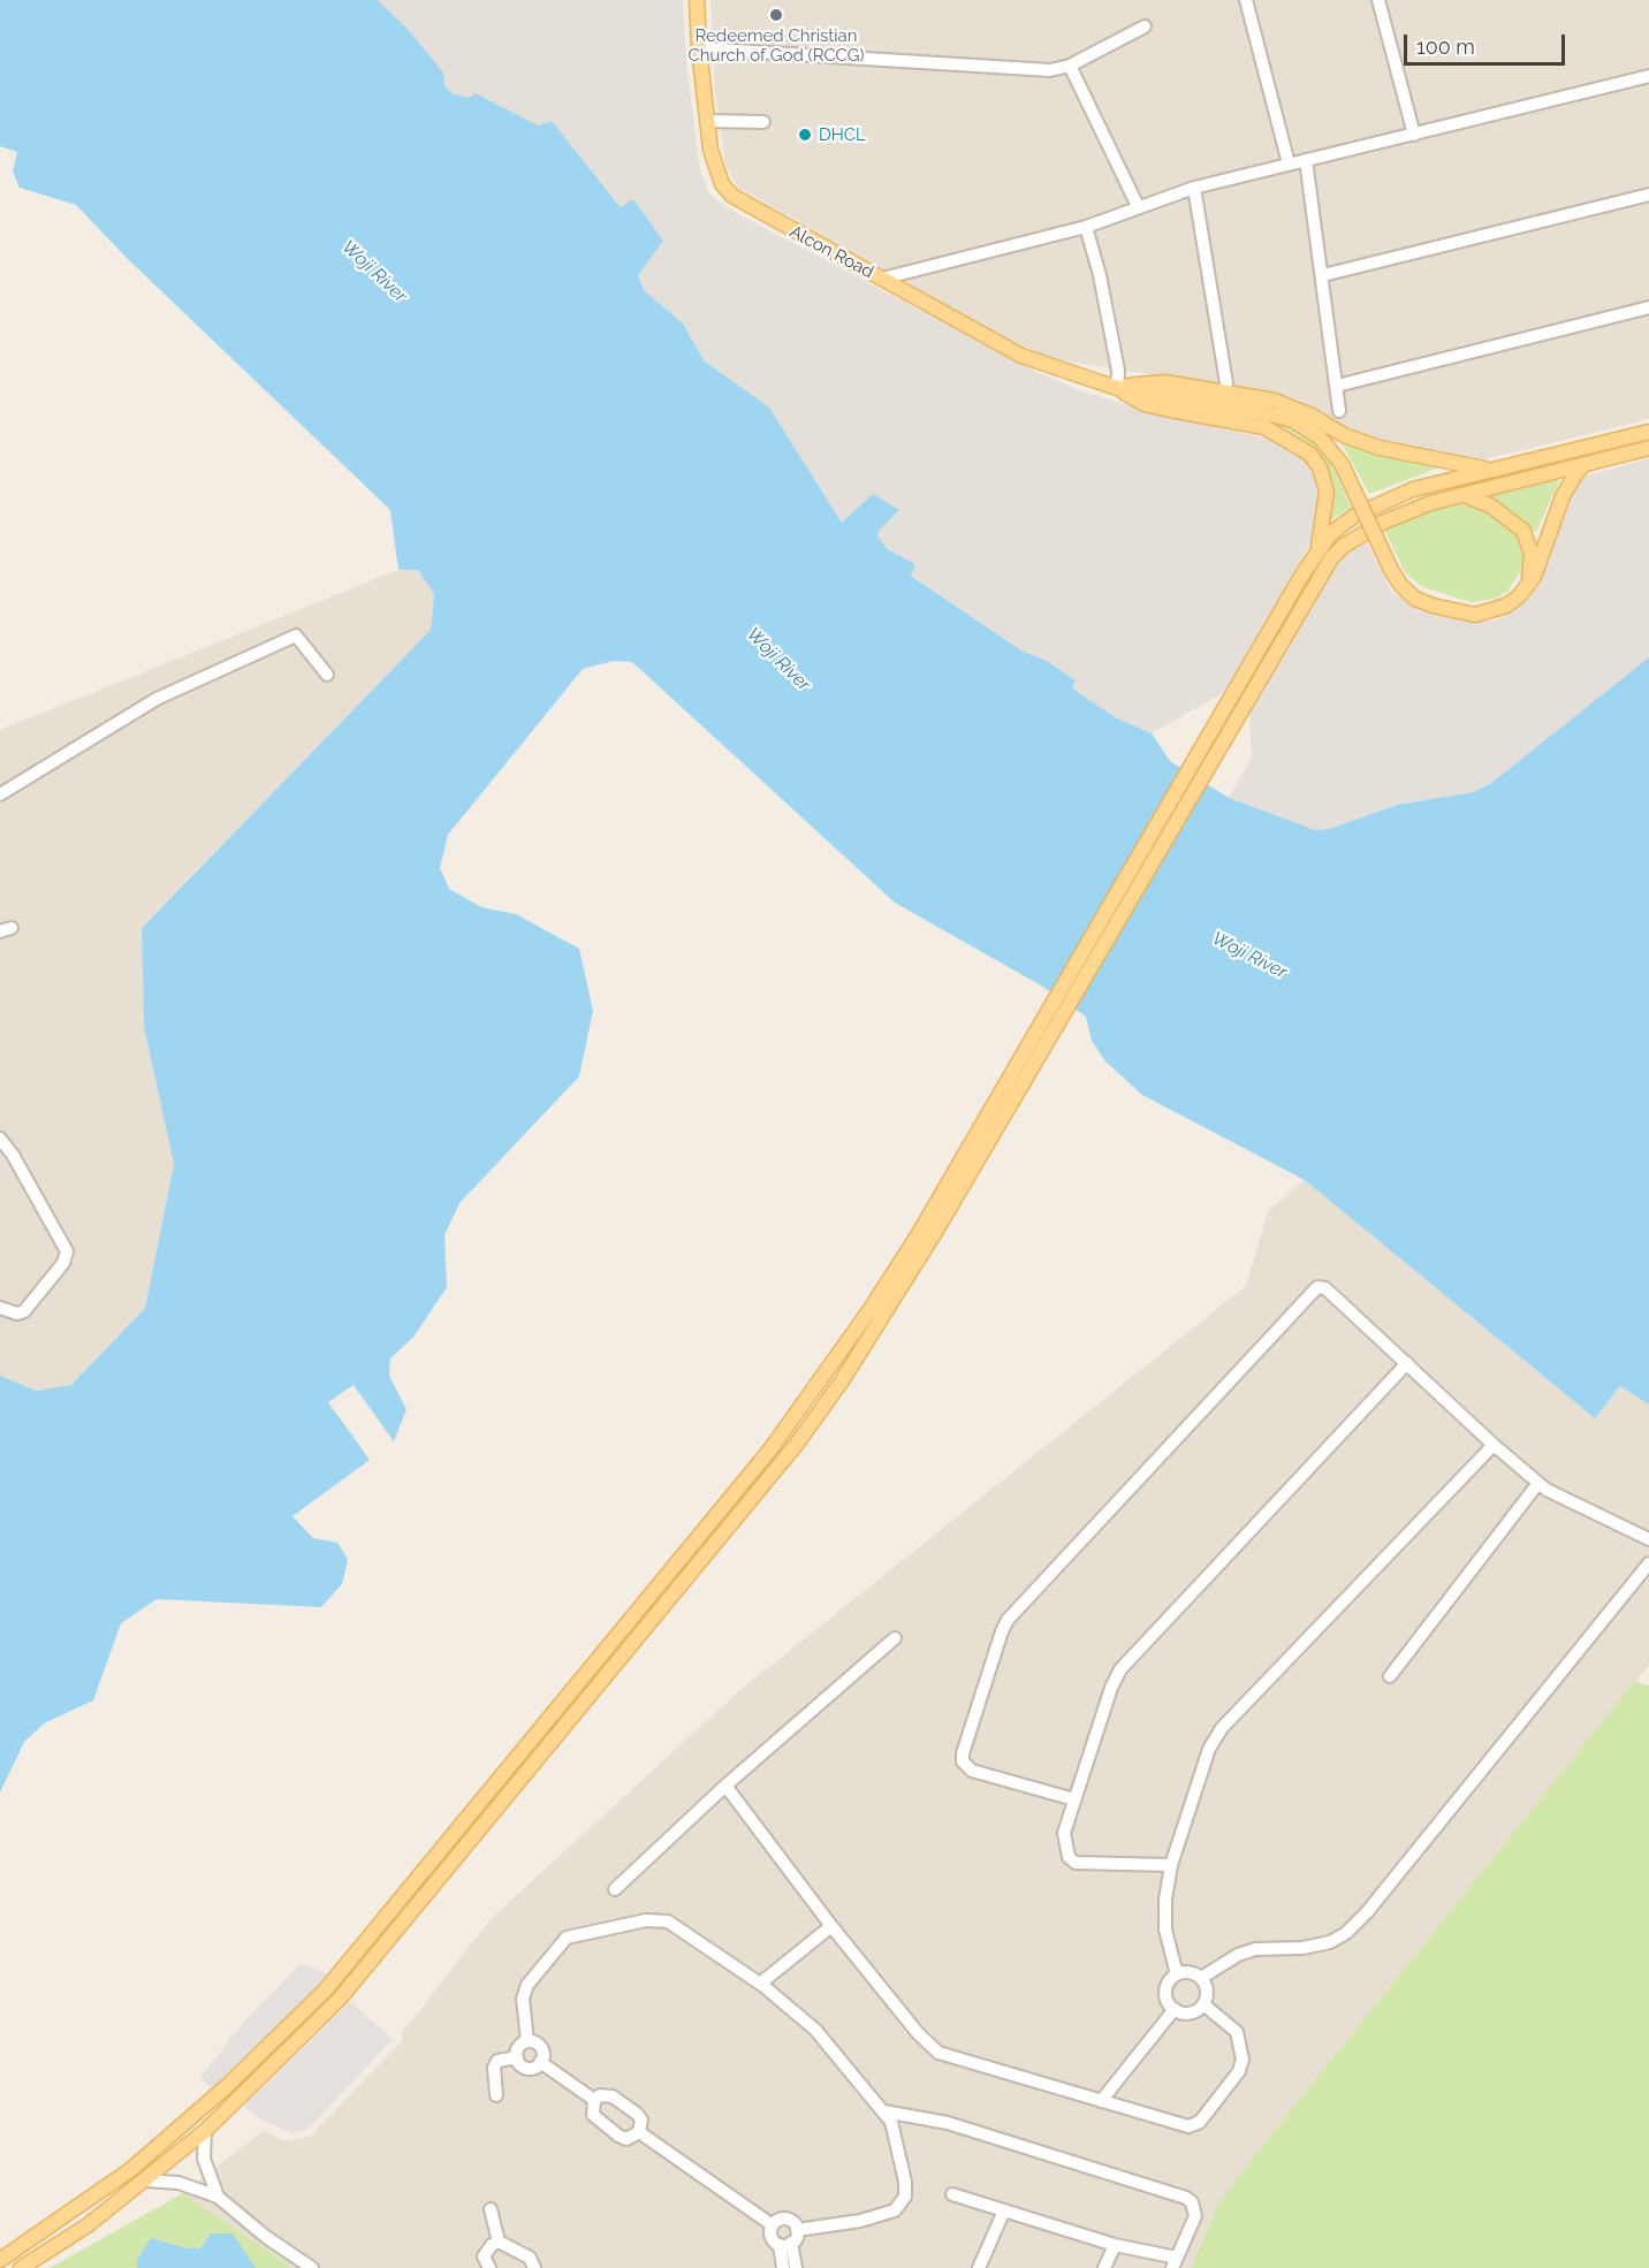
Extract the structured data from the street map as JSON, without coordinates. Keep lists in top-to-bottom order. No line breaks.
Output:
{"streets":{"main road":["Alcon Road"]},"water":["Woji River"],"places":["Redeemed Christian Church of God (RCCG)","DHCL"],"scale_bar":"100 m"}
